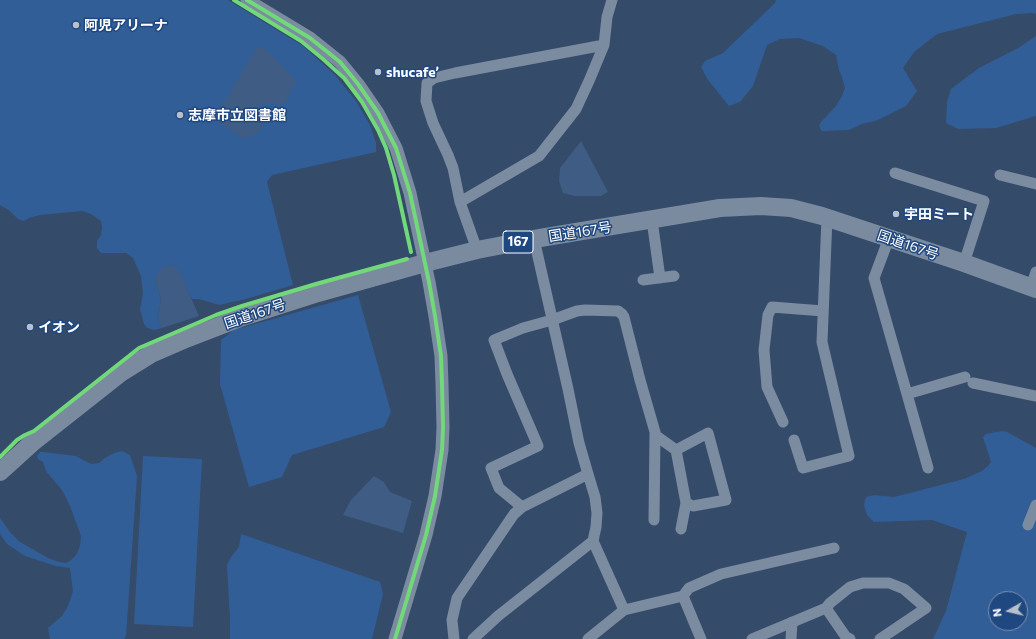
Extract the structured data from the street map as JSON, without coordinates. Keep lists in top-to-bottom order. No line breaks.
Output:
{"streets":{"highway":["国道167号","167"]},"places":["阿児アリーナ","shucafe’","志摩市立図書館","宇田ミート","イオン"],"north":"left"}
